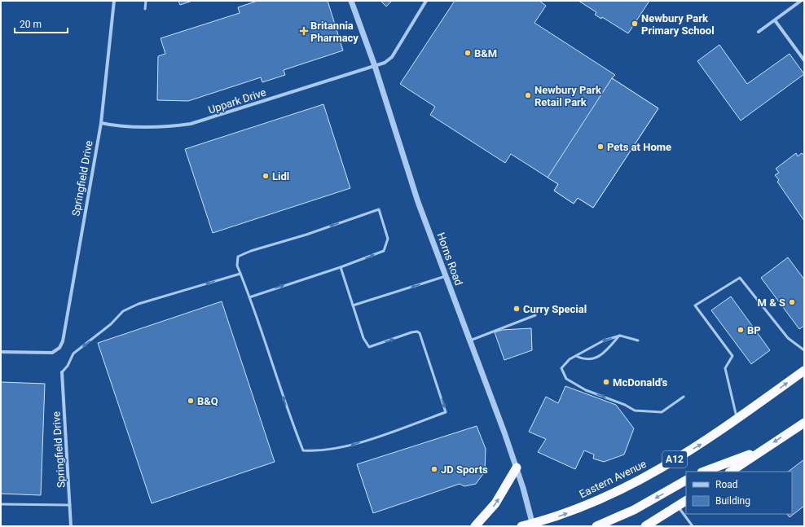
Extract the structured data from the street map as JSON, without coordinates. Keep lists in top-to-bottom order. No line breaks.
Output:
{"streets":{"highway":["A12","Eastern Avenue"],"street":["Uppark Drive","Springfield Drive","Horns Road"]},"crossings":[["Uppark Drive","Springfield Drive"],["Uppark Drive","Horns Road"],["Horns Road","Eastern Avenue"]],"places":{"other":["Newbury Park Primary School","B&M","Newbury Park Retail Park","Pets at Home","Lidl","M & S","Curry Special","BP","McDonald's","B&Q","JD Sports"],"health":["Britannia Pharmacy"]},"legend":["Road","Building"],"scale_bar":"20 m"}
